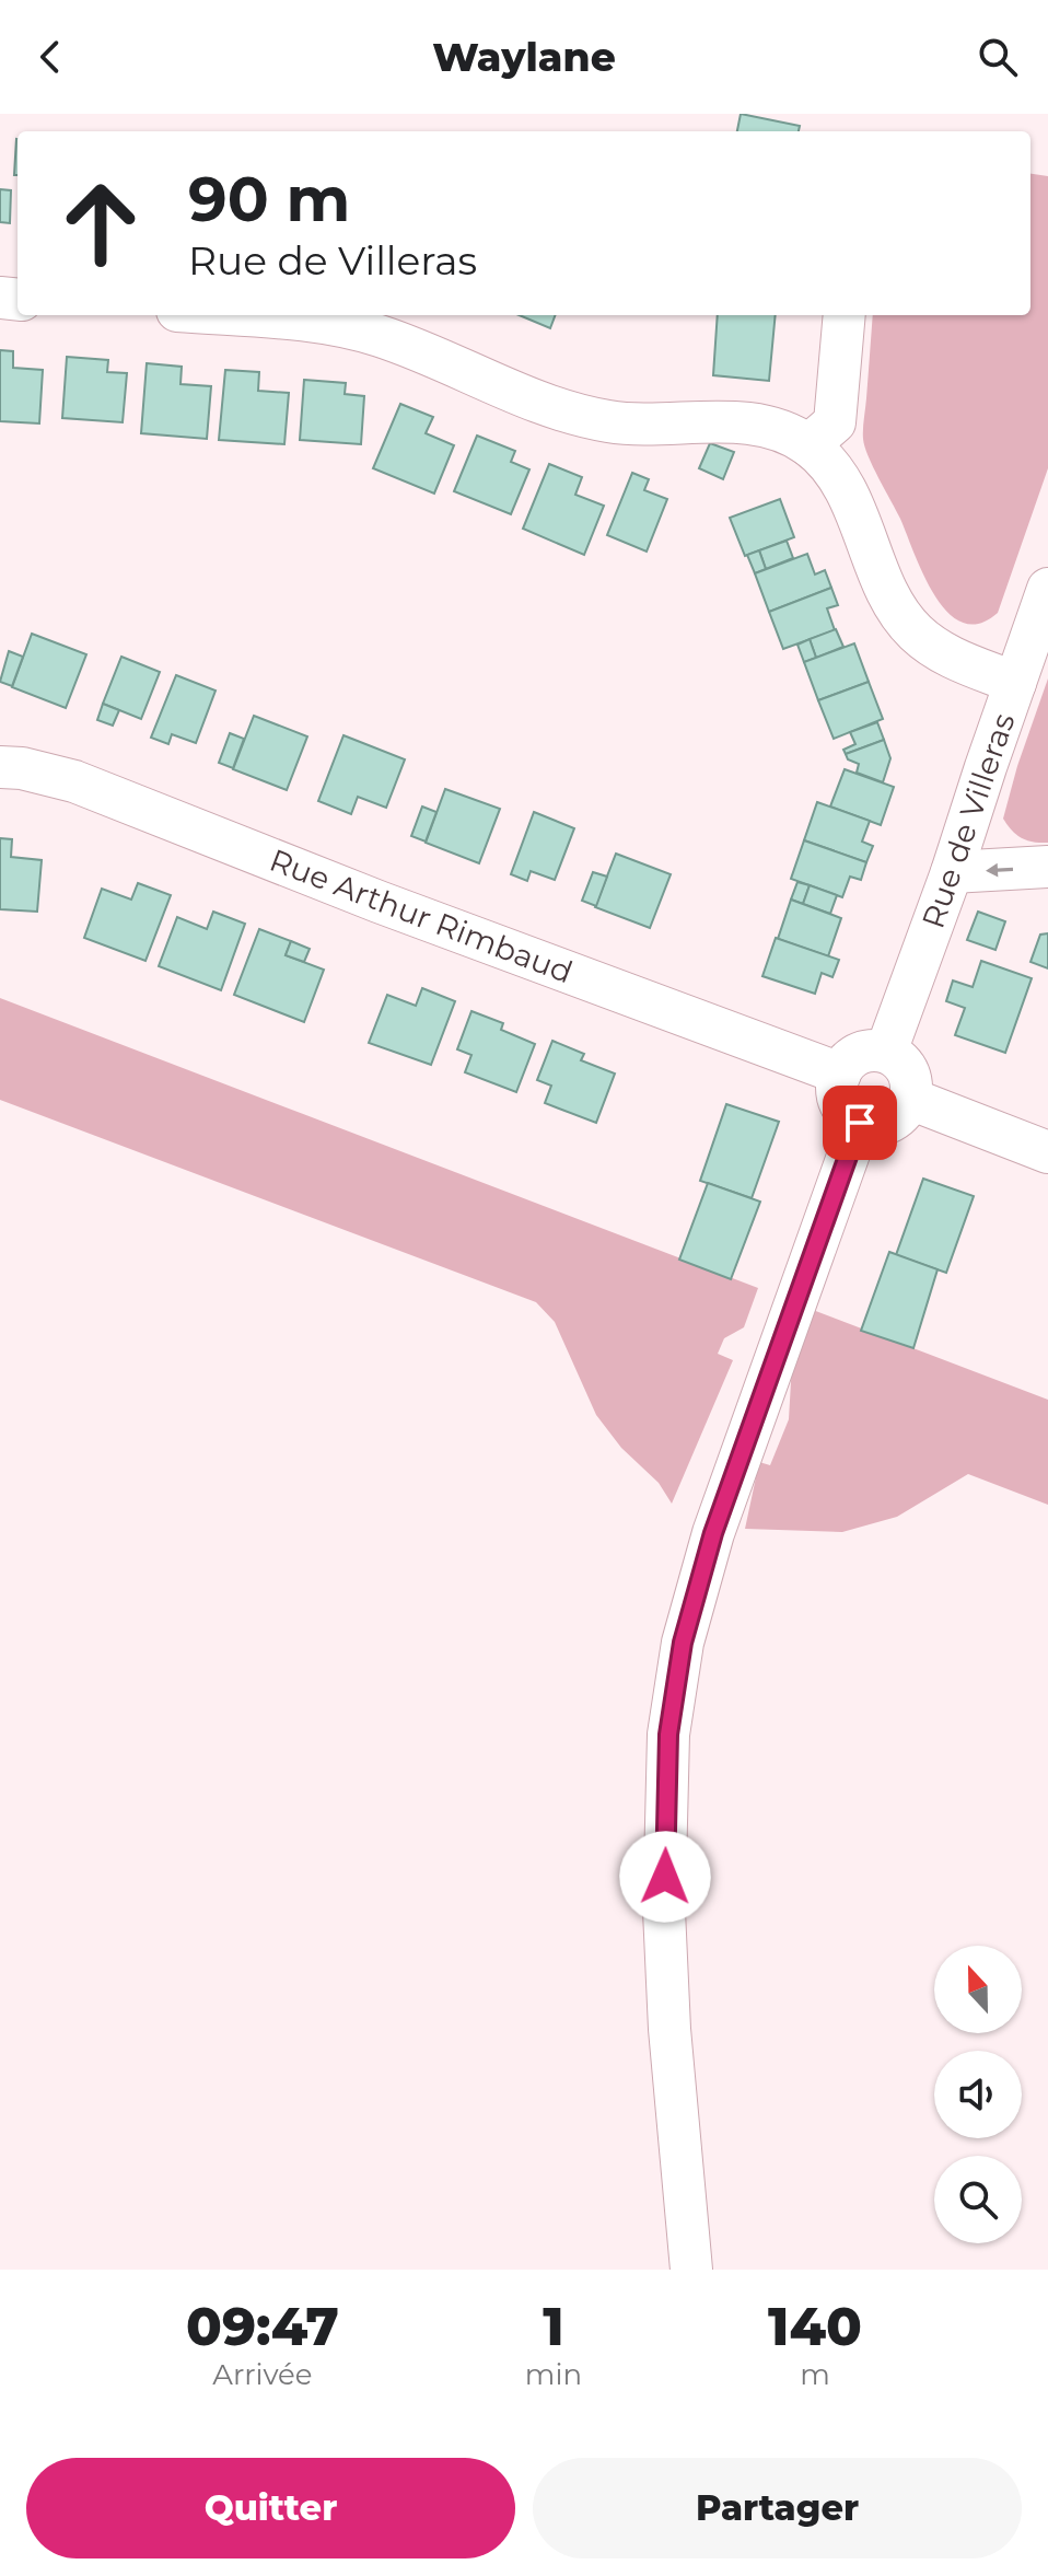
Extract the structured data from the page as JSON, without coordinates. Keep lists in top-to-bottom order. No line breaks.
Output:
{"streets":{"street":["Rue de Villeras","Rue Arthur Rimbaud"]},"crossings":[["Rue de Villeras","Rue Arthur Rimbaud"]],"north":"top","page":{"header":"Waylane","turn":["90 m","Rue de Villeras"],"eta":["09:47","Arrivée","1","min","140","m"],"buttons":["Quitter","Partager"]}}
